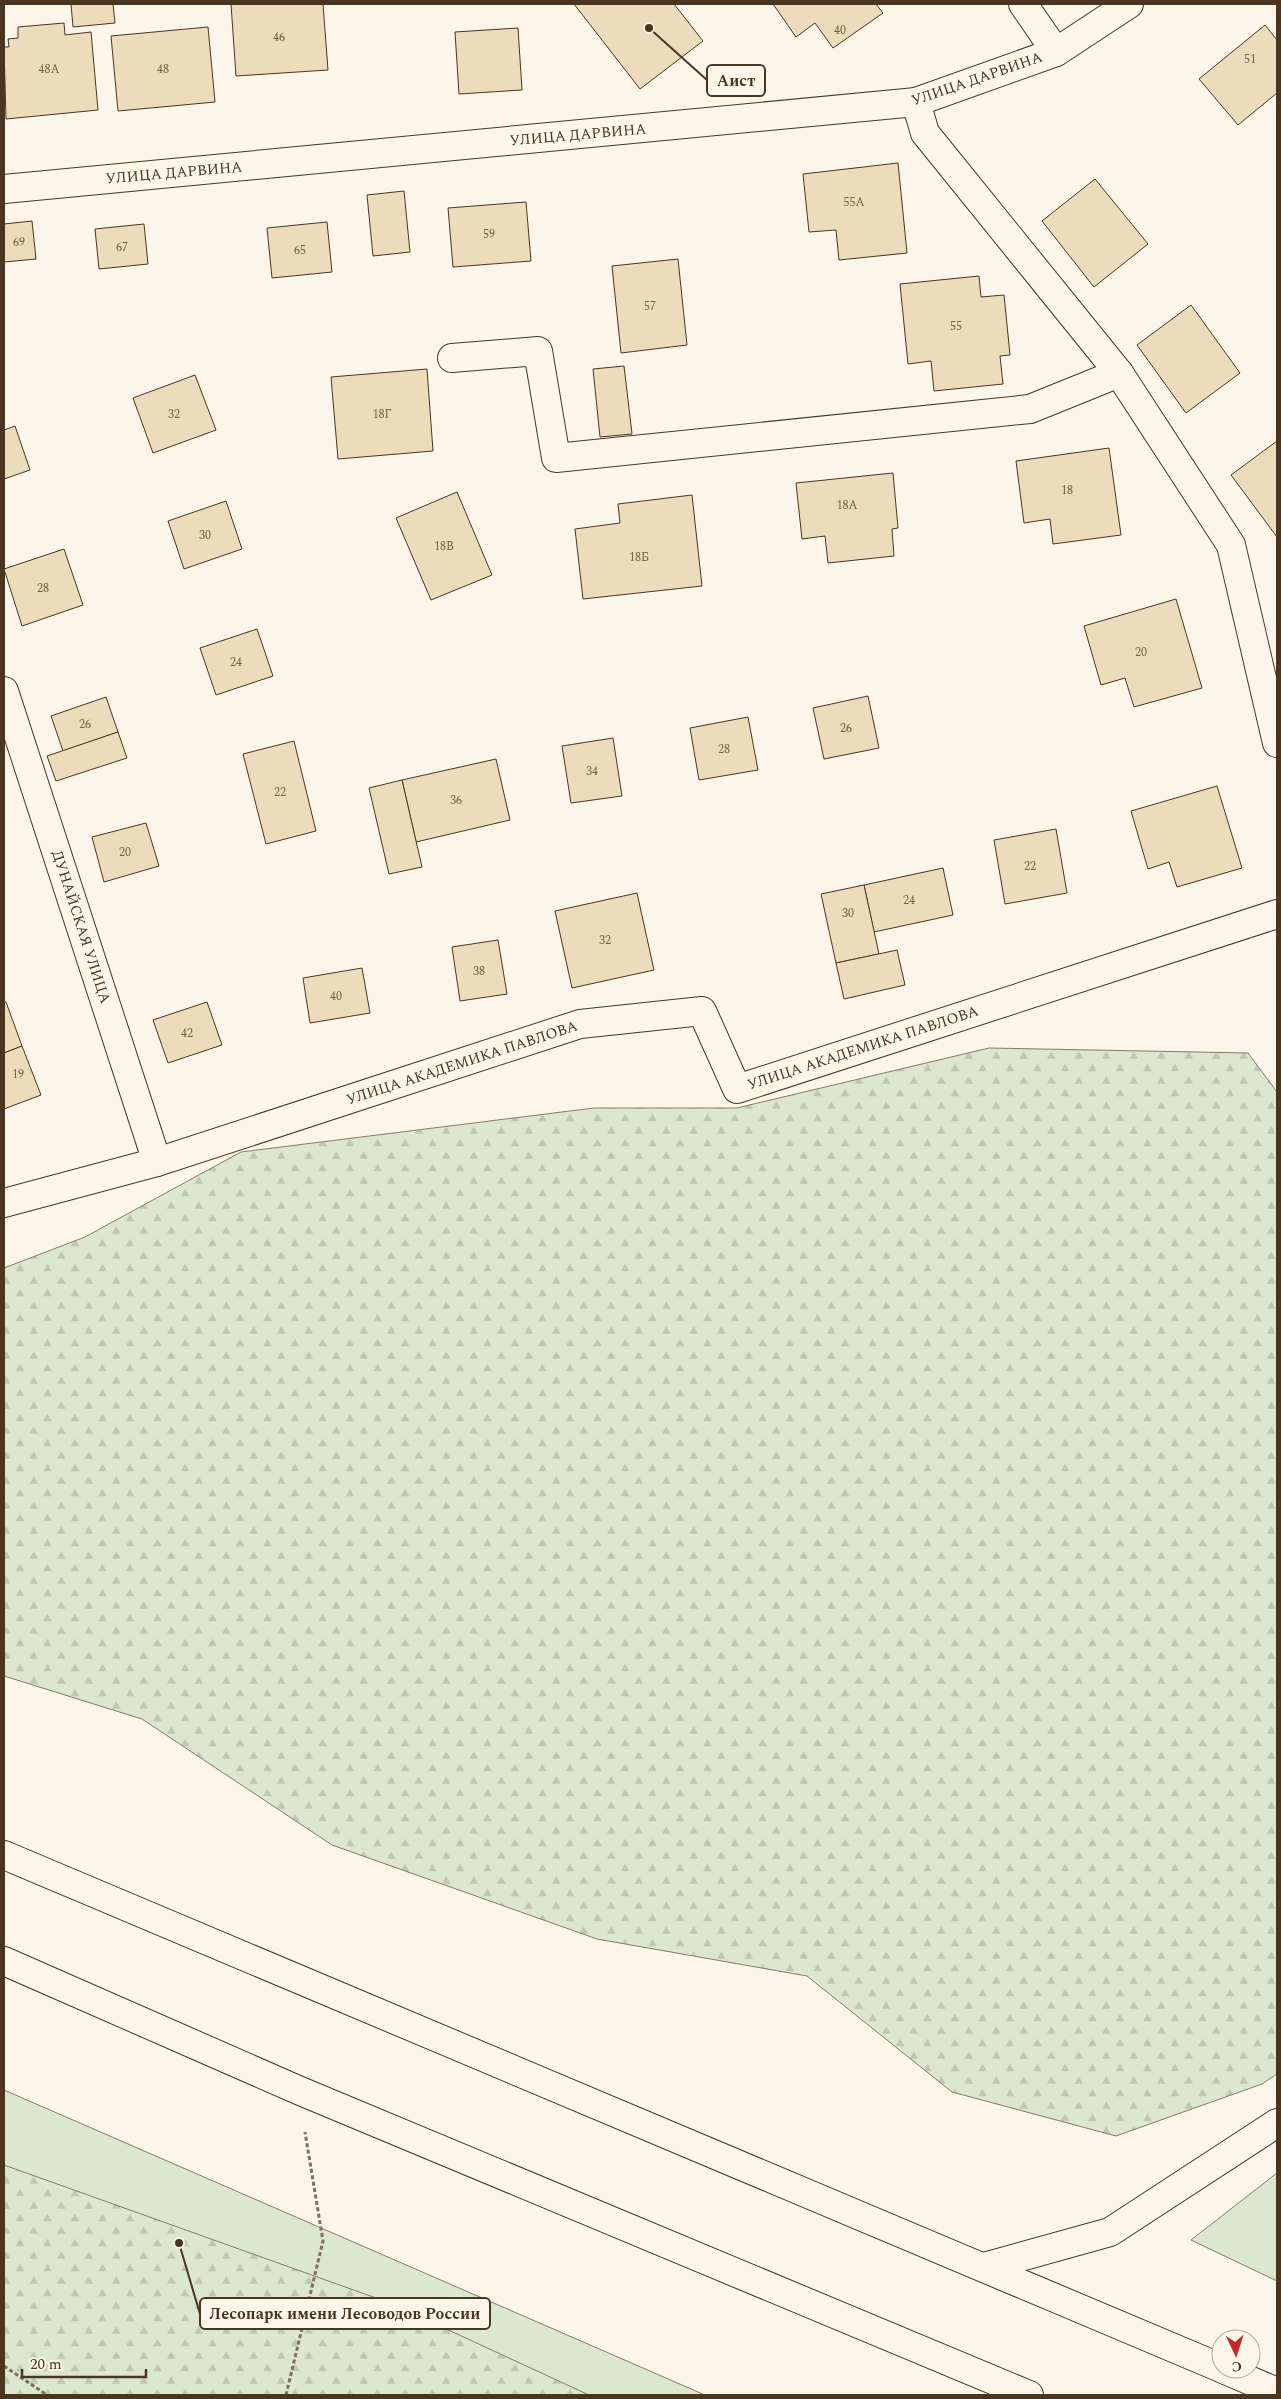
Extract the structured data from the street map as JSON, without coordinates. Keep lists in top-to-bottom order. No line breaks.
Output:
{"streets":{"street":["УЛИЦА ДАРВИНА","ДУНАЙСКАЯ УЛИЦА","УЛИЦА АКАДЕМИКА ПАВЛОВА"]},"crossings":[["ДУНАЙСКАЯ УЛИЦА","УЛИЦА АКАДЕМИКА ПАВЛОВА"]],"places":["Аист","Лесопарк имени Лесоводов России"],"house_numbers":["40","46","51","48А","48","55А","59","69","67","65","57","55","32","18Г","18","18А","30","18В","18Б","28","20","24","26","26","28","34","22","36","20","22","24","30","32","38","40","42","19"],"scale_bar":"20 m","north":"bottom"}
